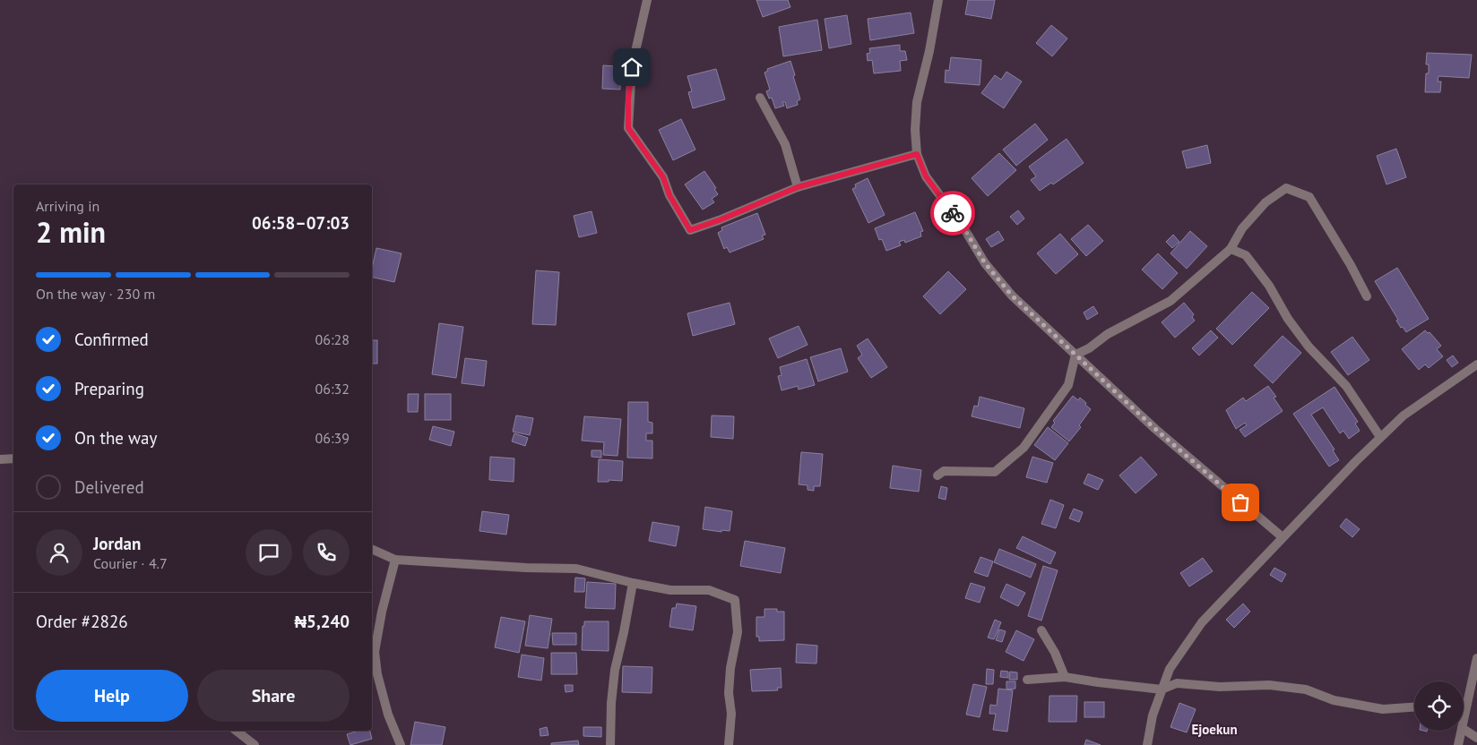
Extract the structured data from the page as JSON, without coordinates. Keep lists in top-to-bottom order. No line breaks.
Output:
{"districts":["Ejoekun"],"page":{"heading":["2 min","Arriving in","06:58–07:03"],"panel":["Jordan","Courier · 4.7","Order #2826","₦5,240"],"bar":"On the way · 230 m","list":[["Confirmed","06:28"],["Preparing","06:32"],["On the way","06:39"],"Delivered"],"buttons":["Help","Share"]}}
